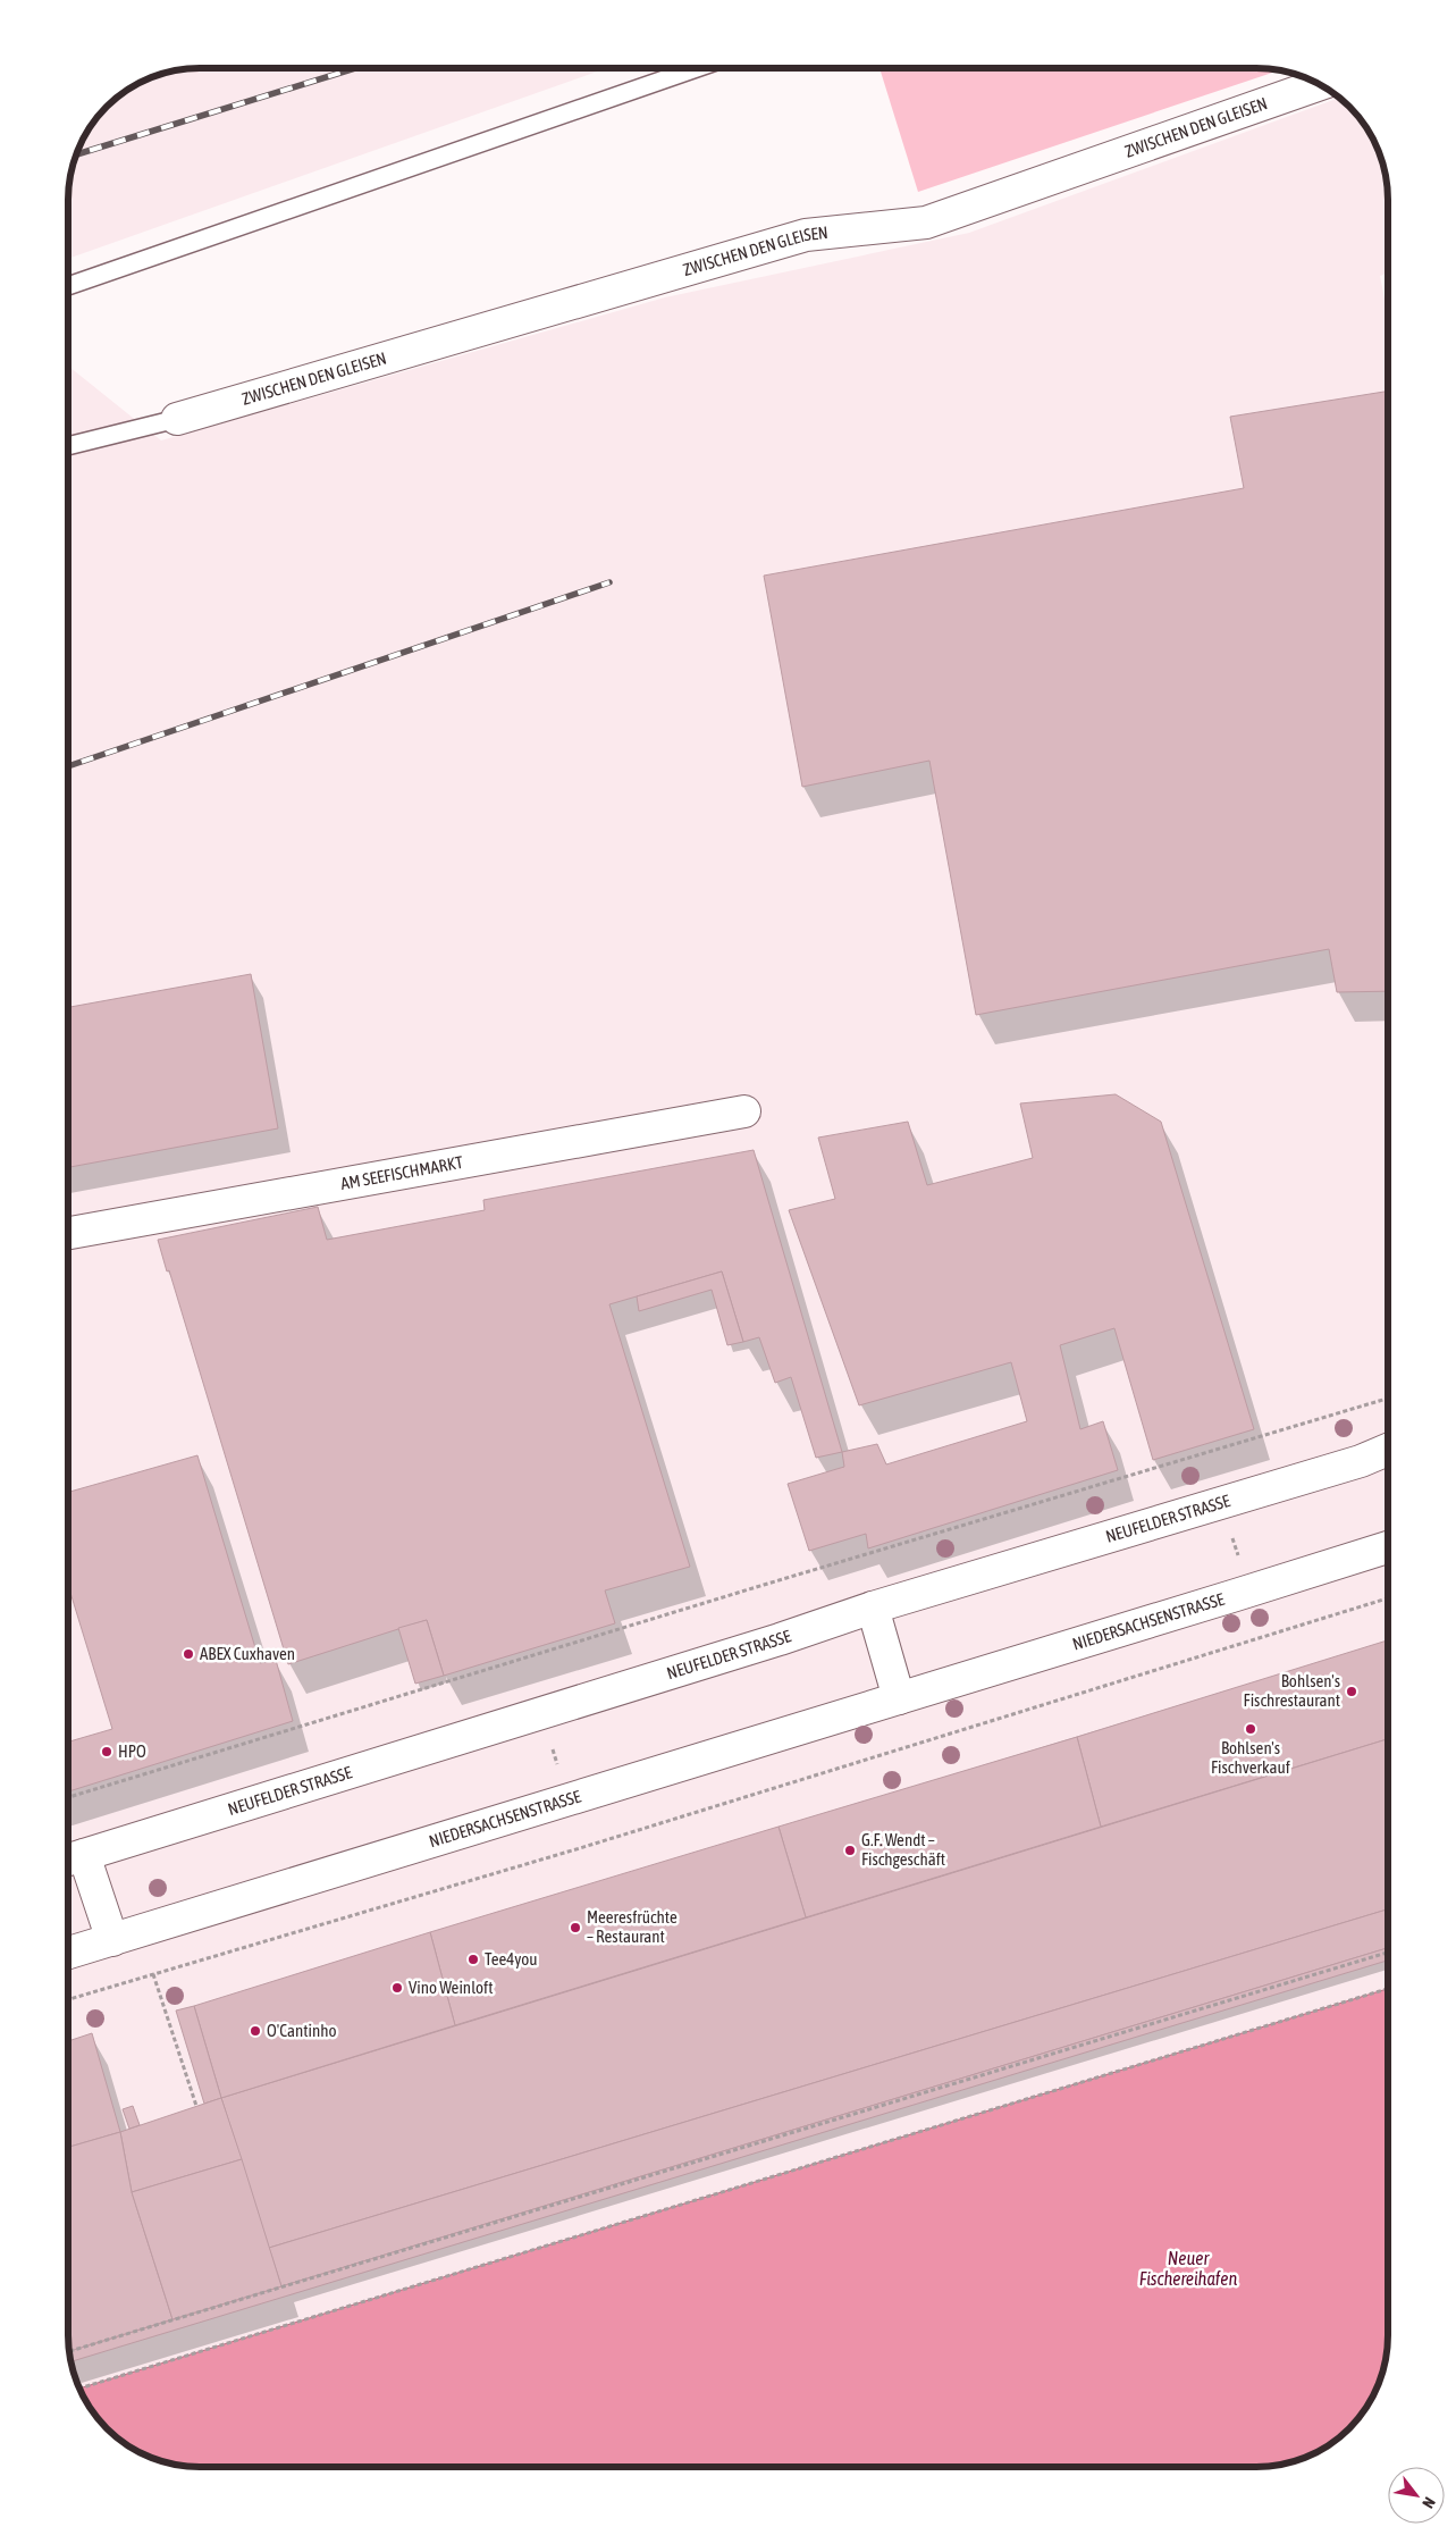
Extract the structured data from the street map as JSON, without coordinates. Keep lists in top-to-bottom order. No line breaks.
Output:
{"streets":{"street":["ZWISCHEN DEN GLEISEN","AM SEEFISCHMARKT","NEUFELDER STRASSE","NIEDERSACHSENSTRASSE"]},"water":["Neuer Fischereihafen"],"places":["ABEX Cuxhaven","Bohlsen's Fischrestaurant","Bohlsen's Fischverkauf","HPO","G.F. Wendt – Fischgeschäft","Meeresfrüchte – Restaurant","Tee4you","Vino Weinloft","O'Cantinho"],"north":"bottom right"}
